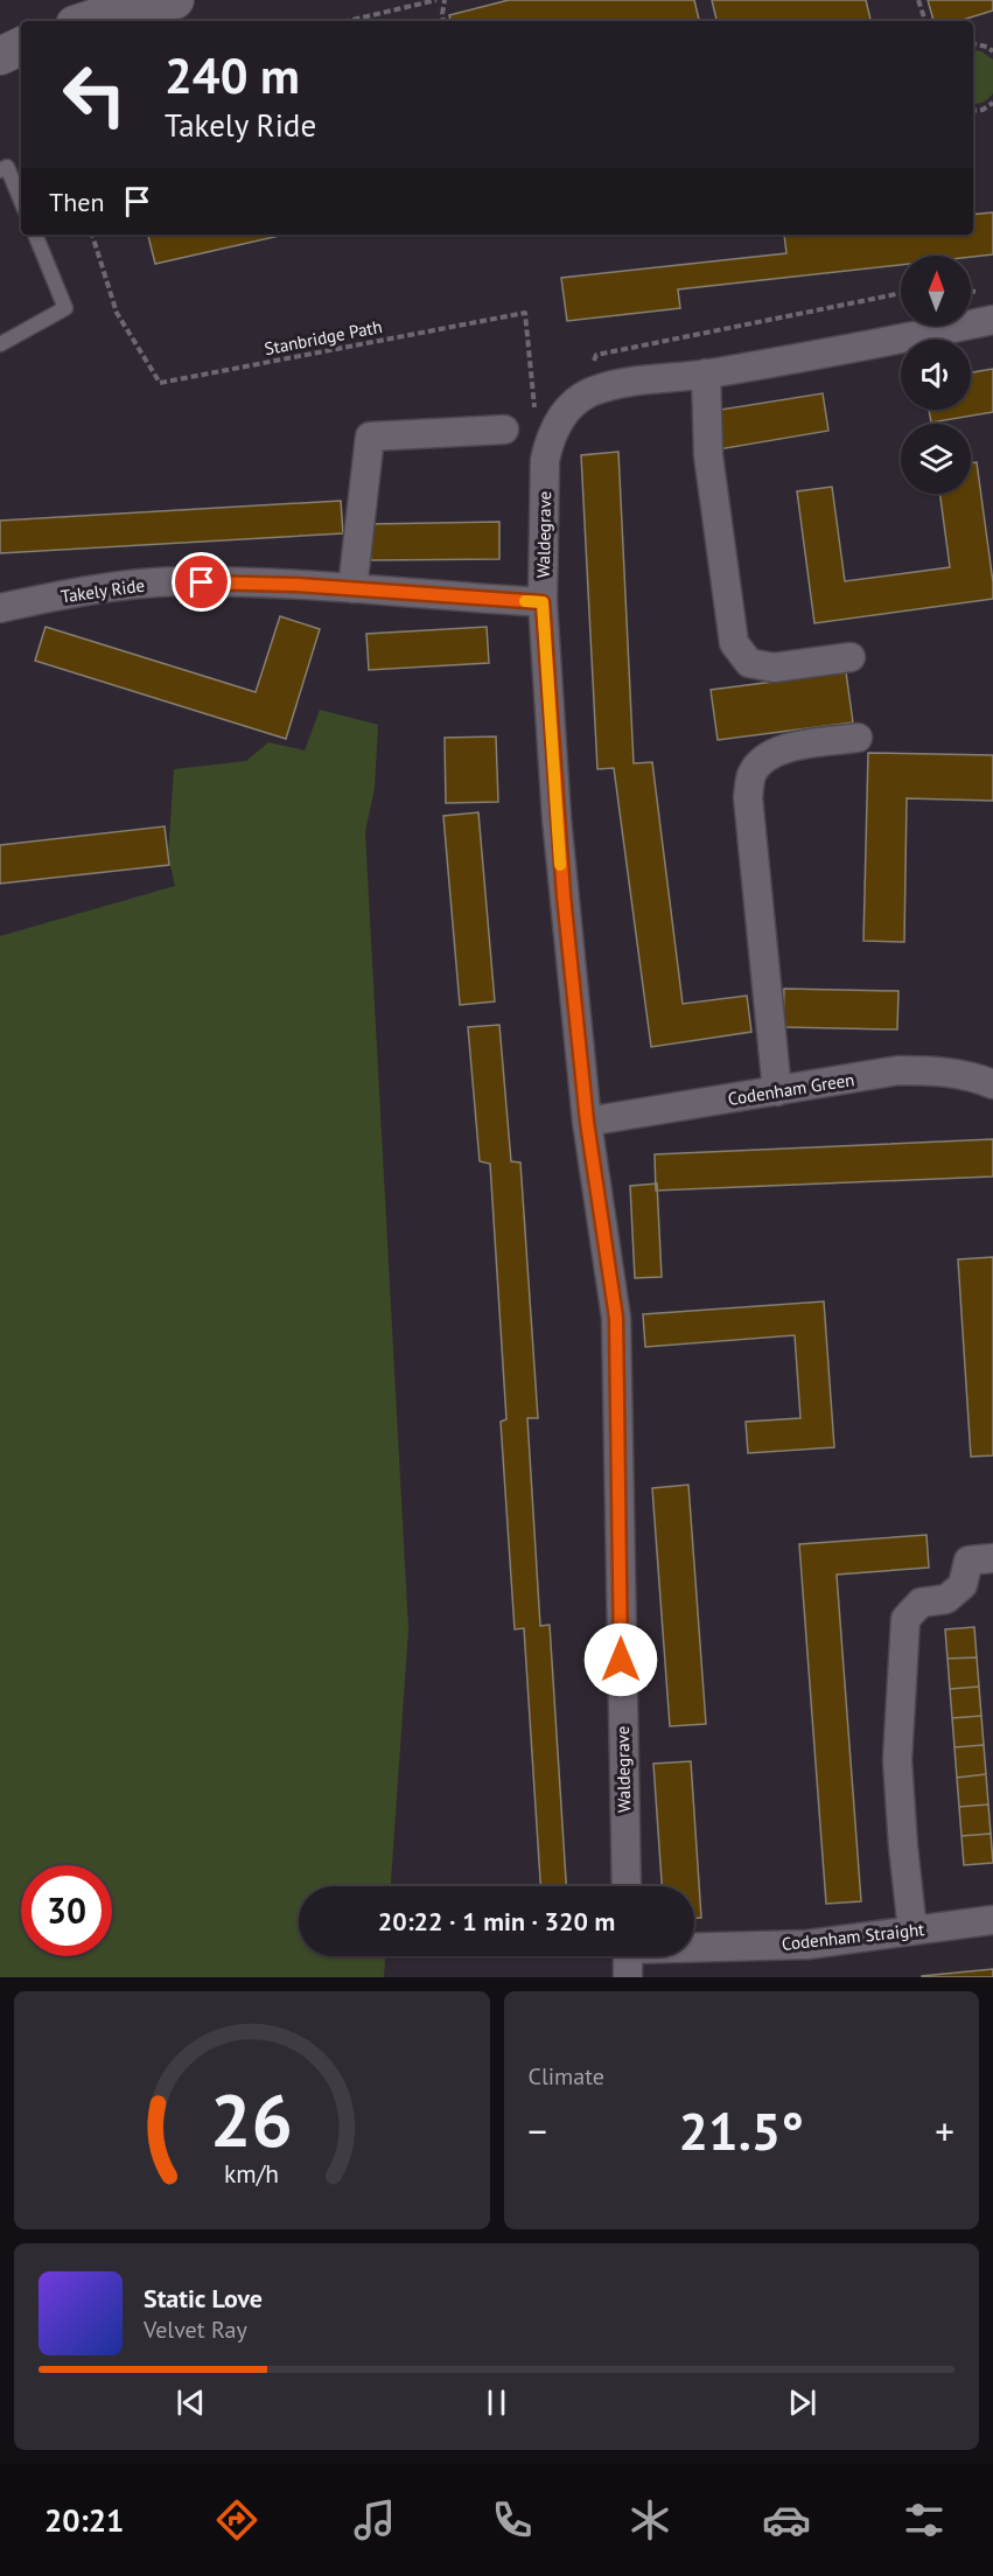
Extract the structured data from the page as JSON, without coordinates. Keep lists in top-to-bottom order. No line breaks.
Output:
{"streets":{"street":["Waldegrave","Takely Ride","Codenham Green","Codenham Straight"],"path":["Stanbridge Path"]},"crossings":[["Stanbridge Path","Waldegrave"],["Waldegrave","Takely Ride"],["Waldegrave","Codenham Green"]],"north":"top","page":{"turn":["240 m","Takely Ride"],"then":"Then","limit":"30","trip":"20:22 · 1 min · 320 m","tile":"Climate","heat":["−","21.5°","+"],"song":["Static Love","Velvet Ray"],"tabs":"20:21","gauge":["26","km/h"]}}
